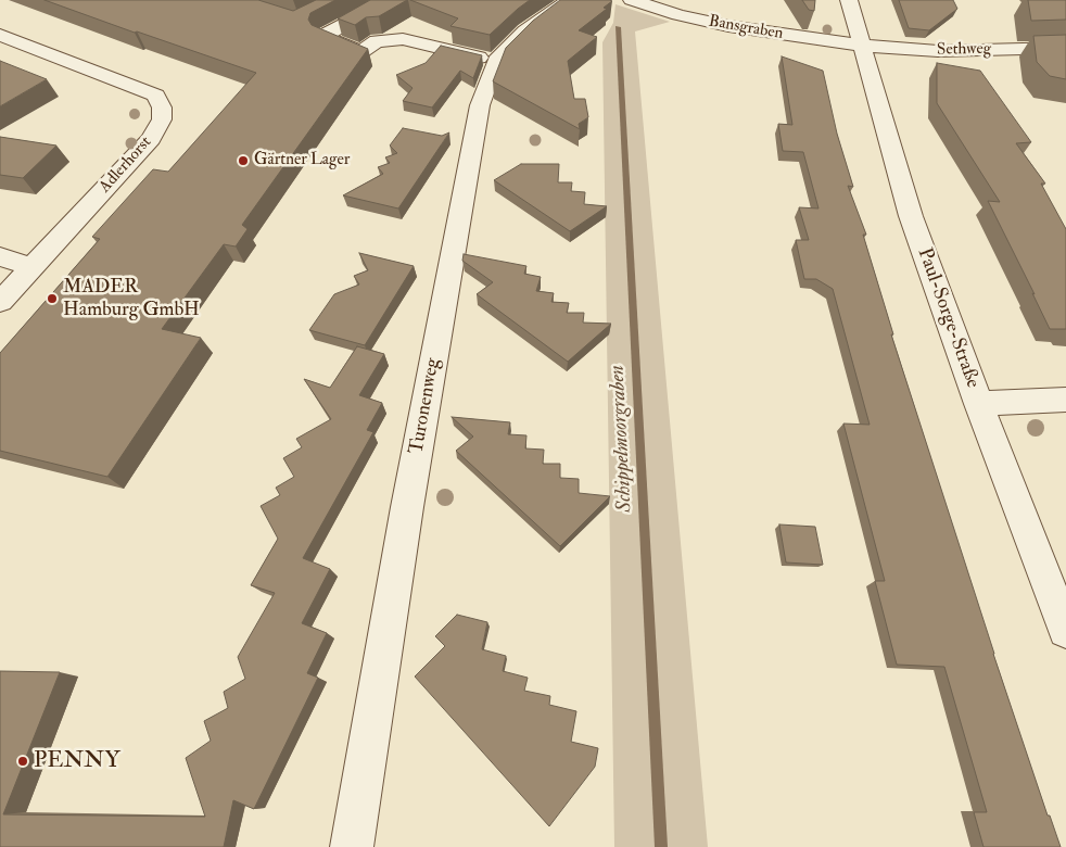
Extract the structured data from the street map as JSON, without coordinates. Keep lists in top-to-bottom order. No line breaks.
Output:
{"streets":{"street":["Bansgraben","Sethweg","Adlerhorst","Paul-Sorge-Straße","Turonenweg"]},"crossings":[["Bansgraben","Sethweg"],["Bansgraben","Paul-Sorge-Straße"],["Sethweg","Paul-Sorge-Straße"]],"water":["Schippelmoorgraben"],"places":["Gärtner Lager","MADER Hamburg GmbH","PENNY"]}
